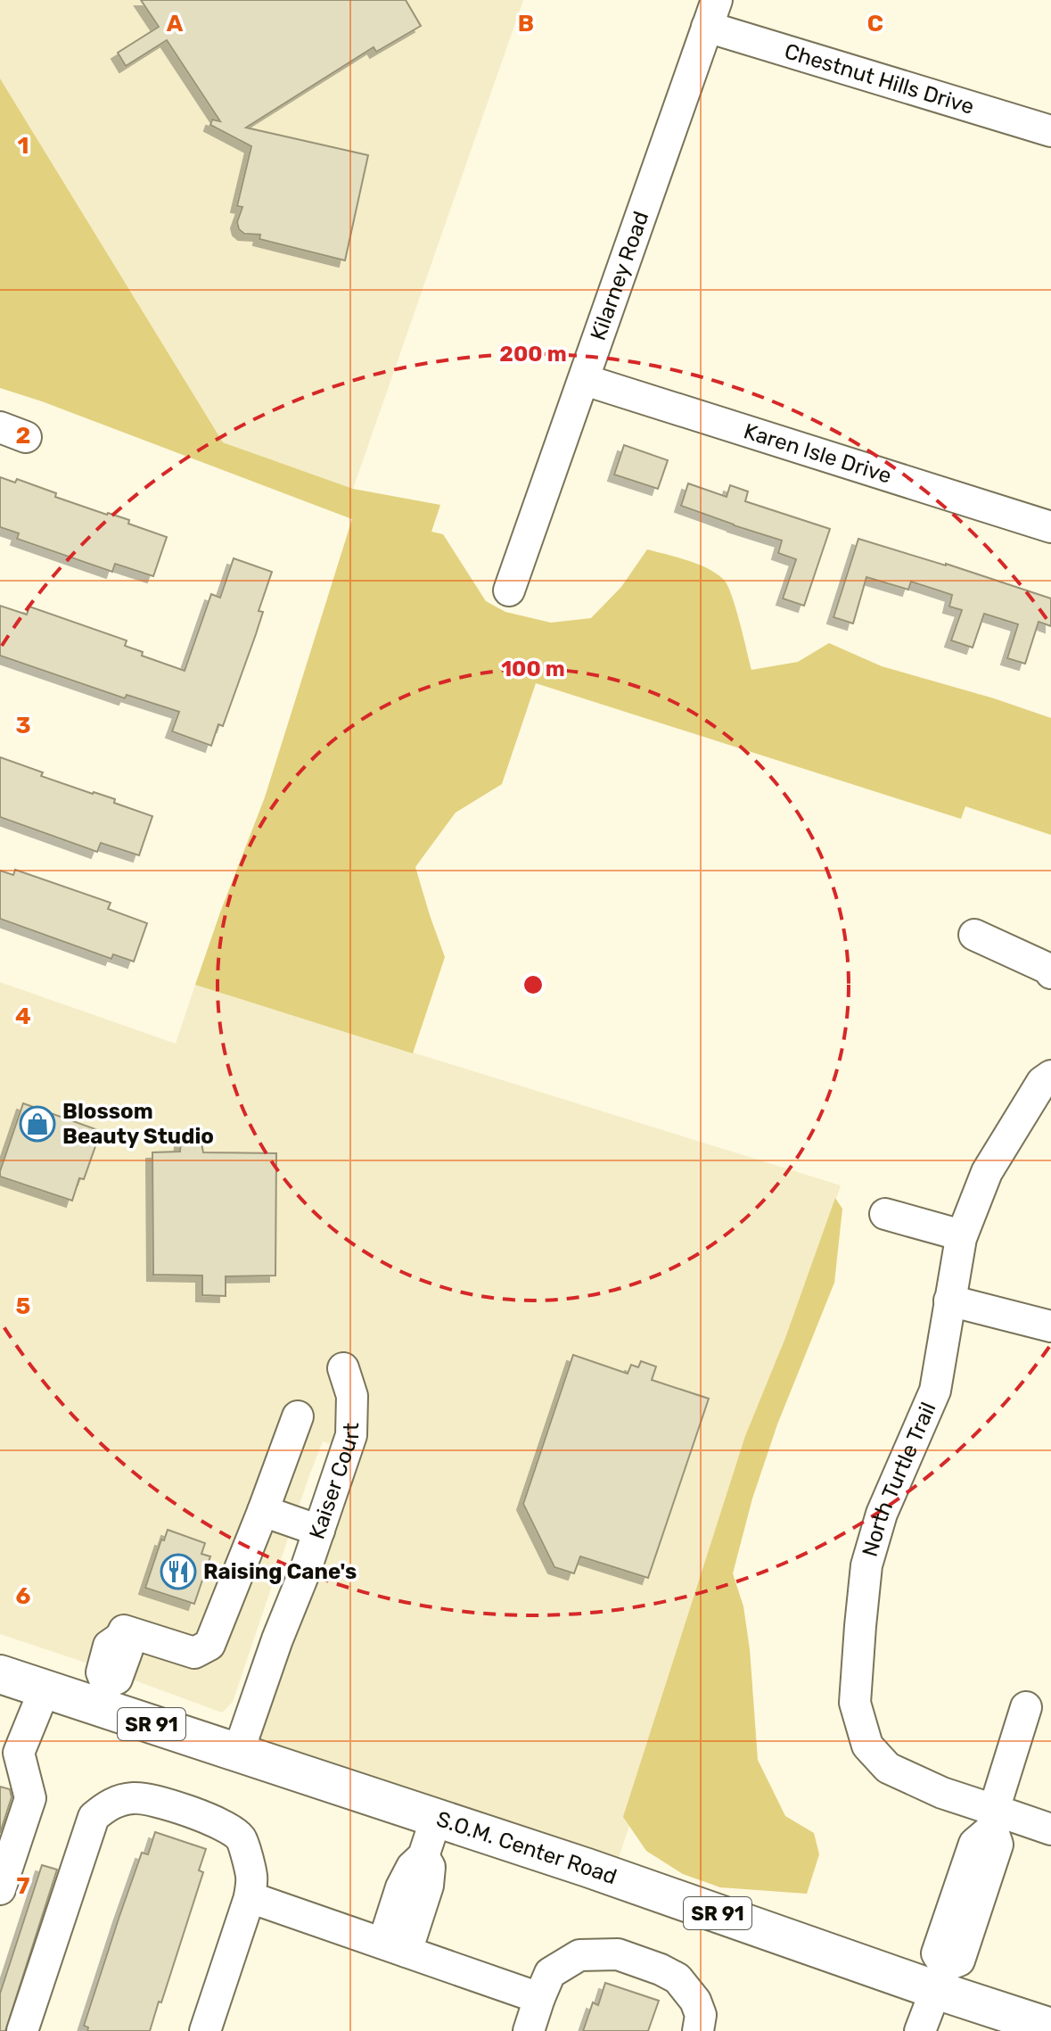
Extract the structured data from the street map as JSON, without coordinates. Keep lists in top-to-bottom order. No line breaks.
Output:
{"streets":{"main road":["SR 91","S.O.M. Center Road"],"street":["Chestnut Hills Drive","Kilarney Road","Karen Isle Drive","North Turtle Trail","Kaiser Court"]},"crossings":[["Chestnut Hills Drive","Kilarney Road"],["Kilarney Road","Karen Isle Drive"],["Kaiser Court","S.O.M. Center Road"]],"places":{"shop":["Blossom Beauty Studio"],"restaurant":["Raising Cane's"]},"grid":{"columns":["A","B","C"],"rows":["1","2","3","4","5","6","7"]},"rings":["200 m","100 m"]}
